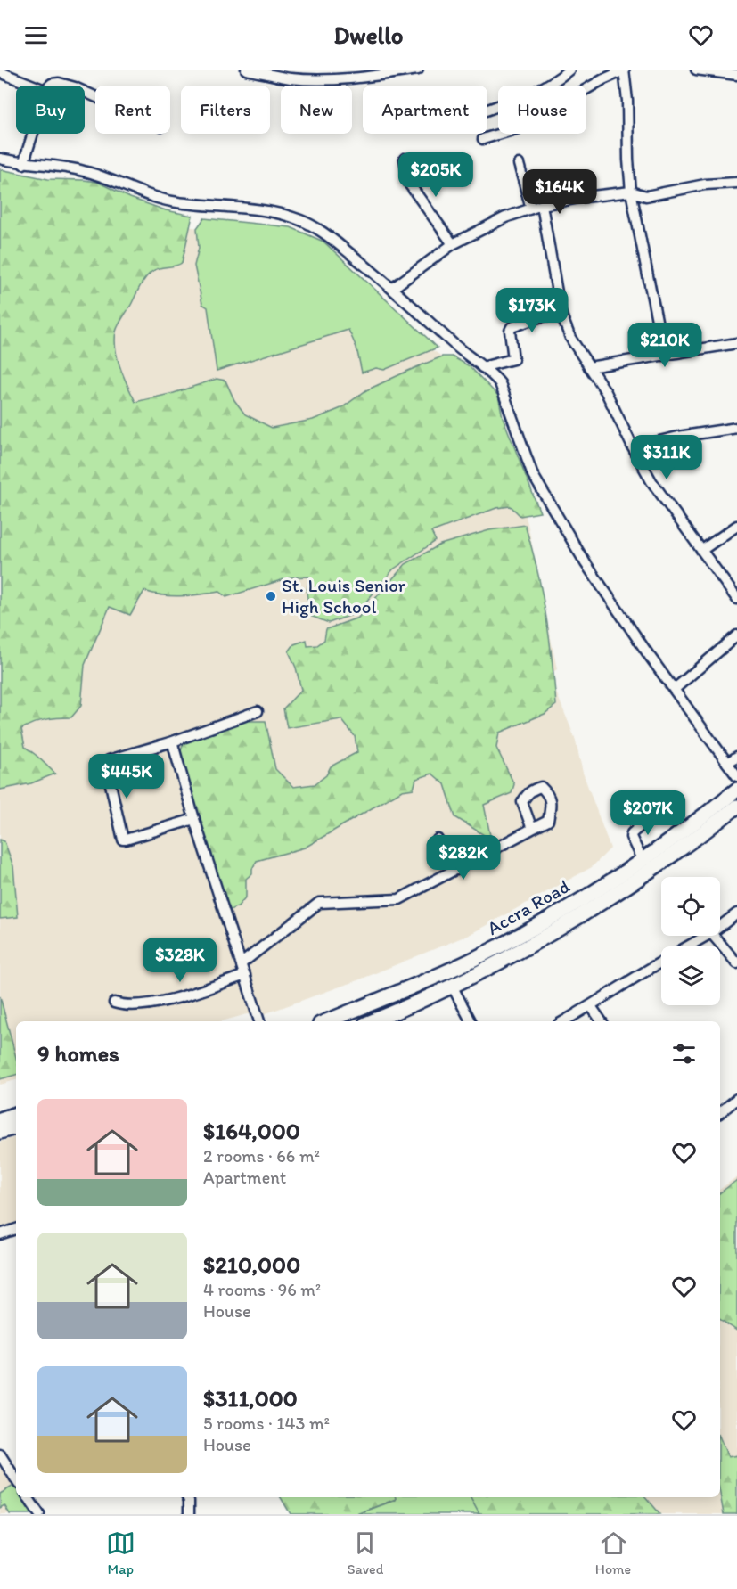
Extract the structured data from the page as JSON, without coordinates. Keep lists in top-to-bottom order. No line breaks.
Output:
{"streets":{"highway":["Accra Road"]},"places":["St. Louis Senior High School"],"page":{"header":"Dwello","chip":["Buy","Rent","Filters","New","Apartment","House"],"price":["$205K","$164K","$173K","$210K","$311K","$445K","$207K","$282K","$328K"],"heading":"9 homes","list":[{"name":"$164,000","note":"2 rooms · 66 m² · Apartment"},{"name":"$210,000","note":"4 rooms · 96 m² · House"},{"name":"$311,000","note":"5 rooms · 143 m² · House"}],"tabs":["Map","Saved","Home"]}}
